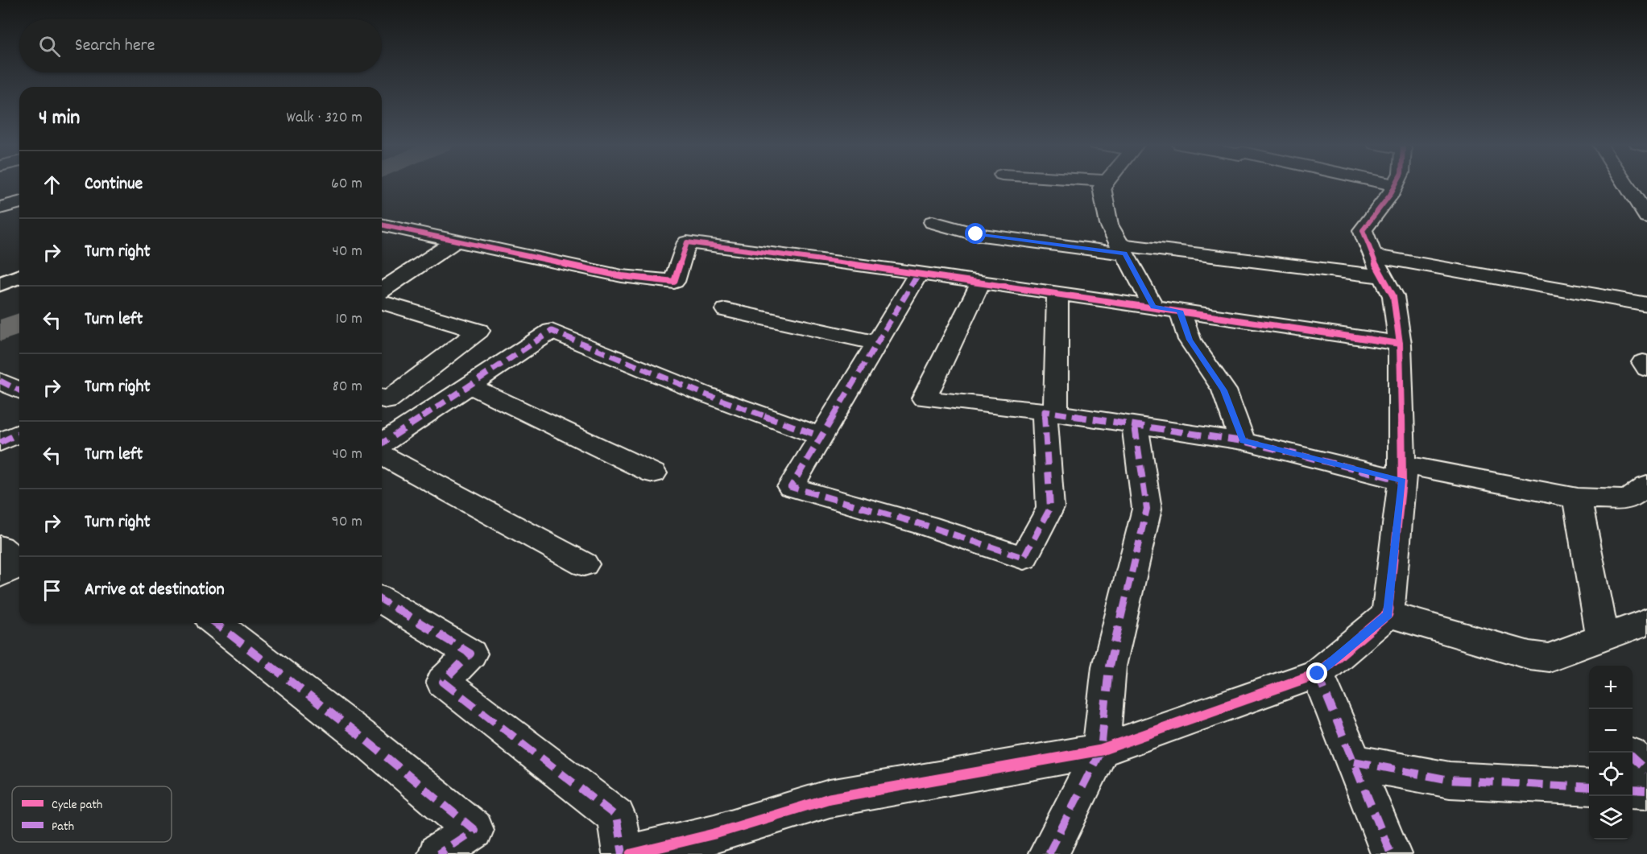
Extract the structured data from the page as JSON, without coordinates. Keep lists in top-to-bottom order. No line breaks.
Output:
{"legend":["Cycle path","Path"],"page":{"search":"Search here","heading":["4 min","Walk · 320 m"],"list":[["Continue","60 m"],["Turn right","40 m"],["Turn left","10 m"],["Turn right","80 m"],["Turn left","40 m"],["Turn right","90 m"],"Arrive at destination"],"map_buttons":["+","−"]}}
